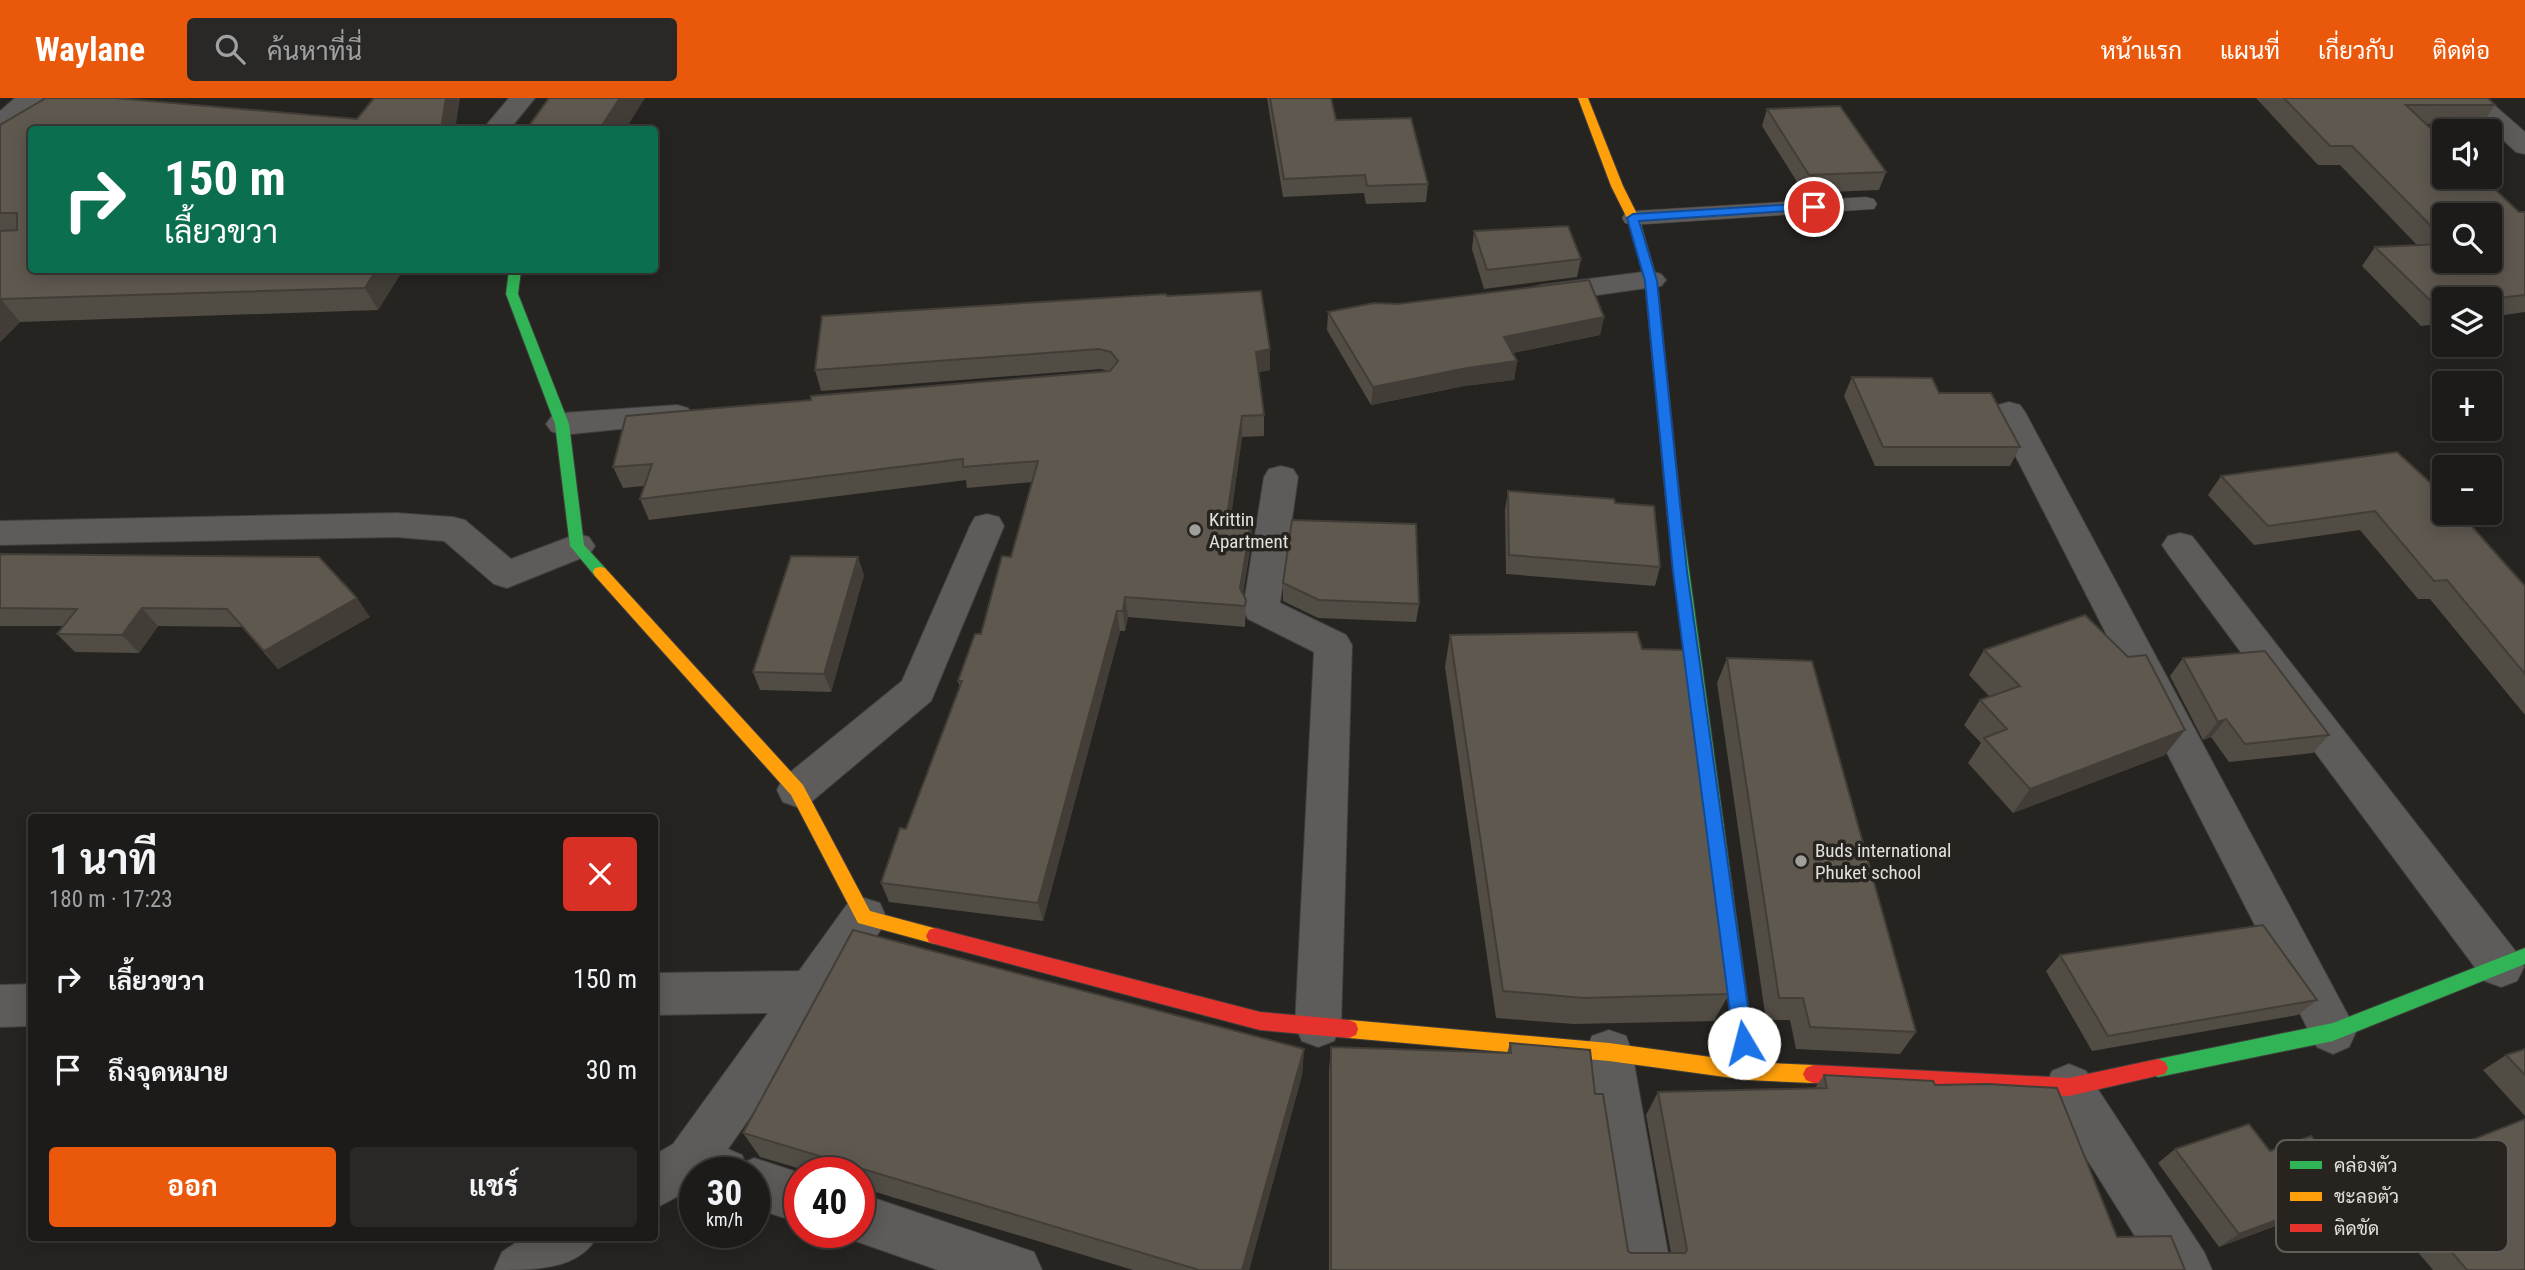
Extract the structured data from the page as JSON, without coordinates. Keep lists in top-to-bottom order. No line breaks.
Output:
{"places":["Krittin Apartment","Buds international Phuket school"],"legend":["คล่องตัว","ชะลอตัว","ติดขัด"],"page":{"header":"Waylane","search":"ค้นหาที่นี่","nav":["หน้าแรก","แผนที่","เกี่ยวกับ","ติดต่อ"],"map_buttons":["+","−"],"turn":["150 m","เลี้ยวขวา"],"heading":["1 นาที","180 m · 17:23"],"list":[{"name":"เลี้ยวขวา","value":"150 m"},{"name":"ถึงจุดหมาย","value":"30 m"}],"buttons":["ออก","แชร์"],"speed":"30 km/h","limit":"40"}}
